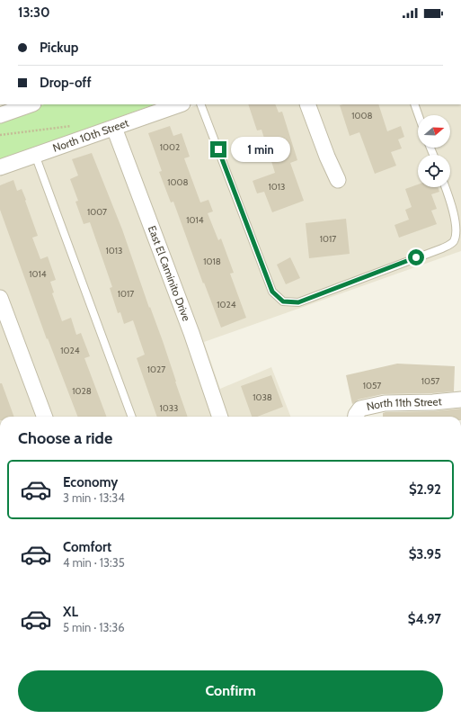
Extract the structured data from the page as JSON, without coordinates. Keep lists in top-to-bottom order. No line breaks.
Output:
{"streets":{"street":["North 10th Street","East El Caminito Drive","North 11th Street"]},"crossings":[["North 10th Street","East El Caminito Drive"]],"house_numbers":["1008","1002","1008","1013","1007","1014","1017","1013","1018","1014","1017","1024","1024","1027","1057","1057","1028","1038","1033"],"north":"right","page":{"status":"13:30","banner":["Pickup","Drop-off"],"bubble":"1 min","heading":"Choose a ride","list":[{"name":"Economy","note":"3 min · 13:34","value":"$2.92"},{"name":"Comfort","note":"4 min · 13:35","value":"$3.95"},{"name":"XL","note":"5 min · 13:36","value":"$4.97"}],"buttons":"Confirm"}}
